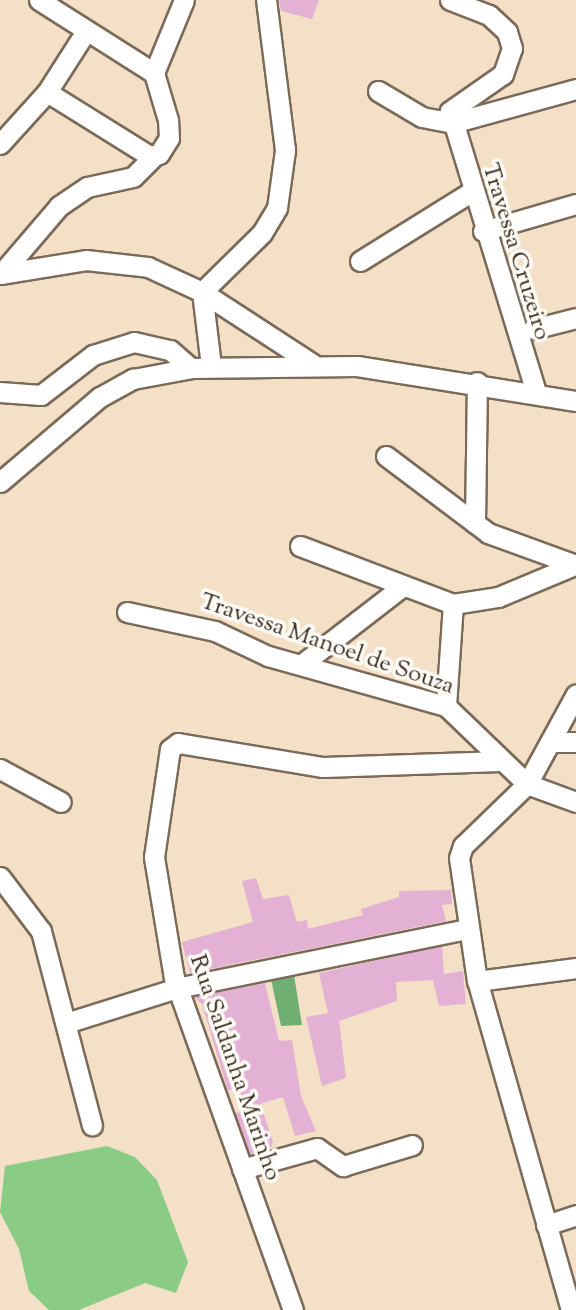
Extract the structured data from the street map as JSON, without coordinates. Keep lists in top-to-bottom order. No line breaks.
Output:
{"streets":{"street":["Travessa Cruzeiro","Travessa Manoel de Souza","Rua Saldanha Marinho"]},"crossings":[["Travessa Manoel de Souza","Rua Saldanha Marinho"]]}
